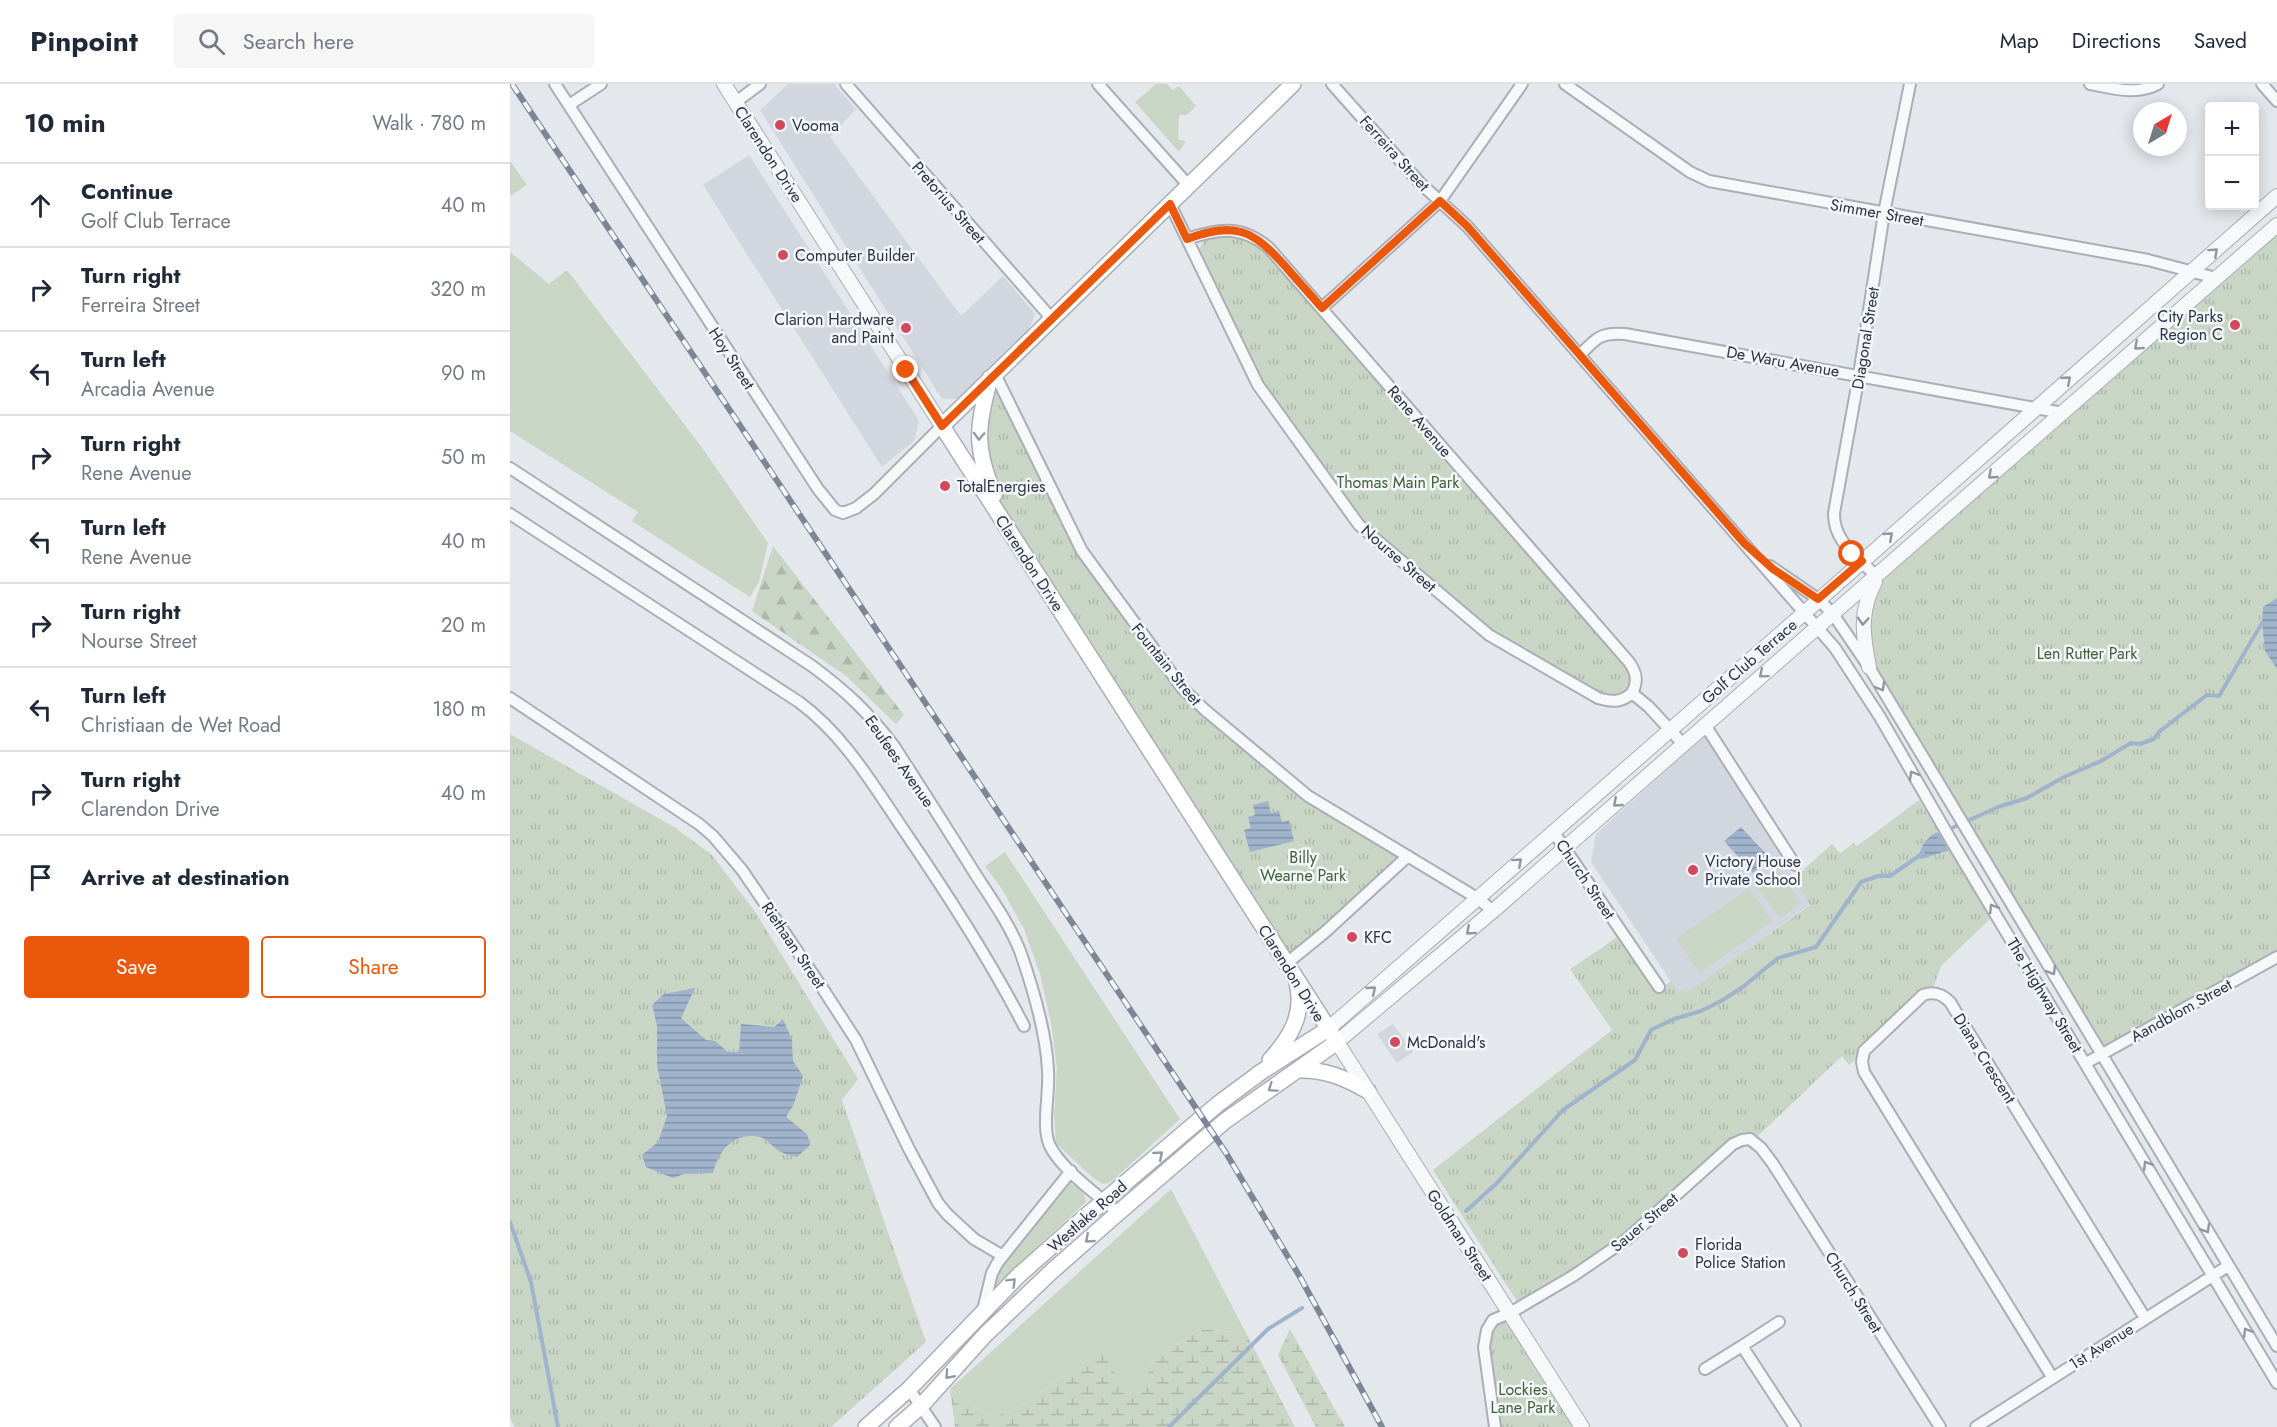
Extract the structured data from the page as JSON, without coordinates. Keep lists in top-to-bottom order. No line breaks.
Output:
{"streets":{"main road":["Clarendon Drive","Westlake Road"],"street":["Ferreira Street","Pretorius Street","Simmer Street","Diagonal Street","Hoy Street","De Waru Avenue","Rene Avenue","Nourse Street","Golf Club Terrace","Fountain Street","Eeufees Avenue","Church Street","Riethaan Street","The Highway Street","Aandblom Street","Diana Crescent","Sauer Street","Goldman Street","1st Avenue"]},"crossings":[["Ferreira Street","De Waru Avenue"],["Ferreira Street","Golf Club Terrace"],["Ferreira Street","The Highway Street"],["Clarendon Drive","Hoy Street"],["Clarendon Drive","Golf Club Terrace"],["Clarendon Drive","Westlake Road"],["Clarendon Drive","Goldman Street"],["Simmer Street","Diagonal Street"],["Simmer Street","Golf Club Terrace"],["Diagonal Street","De Waru Avenue"],["Diagonal Street","Golf Club Terrace"],["De Waru Avenue","Golf Club Terrace"],["Rene Avenue","Nourse Street"],["Golf Club Terrace","Fountain Street"],["Golf Club Terrace","Church Street"],["Golf Club Terrace","The Highway Street"],["Golf Club Terrace","Westlake Road"],["Golf Club Terrace","Goldman Street"],["Eeufees Avenue","Westlake Road"],["Church Street","Sauer Street"],["The Highway Street","Aandblom Street"],["The Highway Street","1st Avenue"],["Diana Crescent","1st Avenue"],["Westlake Road","Goldman Street"],["Sauer Street","Goldman Street"]],"parks":["Thomas Main Park","Len Rutter Park","Billy Wearne Park","Lockies Lane Park"],"places":["Vooma","Computer Builder","City Parks Region C","Clarion Hardware and Paint","TotalEnergies","Victory House Private School","KFC","McDonald's","Florida Police Station"],"north":"top right","page":{"header":"Pinpoint","search":"Search here","nav":["Map","Directions","Saved"],"heading":["10 min","Walk · 780 m"],"map_buttons":["+","−"],"list":[["Continue","Golf Club Terrace","40 m"],["Turn right","Ferreira Street","320 m"],["Turn left","Arcadia Avenue","90 m"],["Turn right","Rene Avenue","50 m"],["Turn left","Rene Avenue","40 m"],["Turn right","Nourse Street","20 m"],["Turn left","Christiaan de Wet Road","180 m"],["Turn right","Clarendon Drive","40 m"],"Arrive at destination"],"buttons":["Save","Share"]}}
